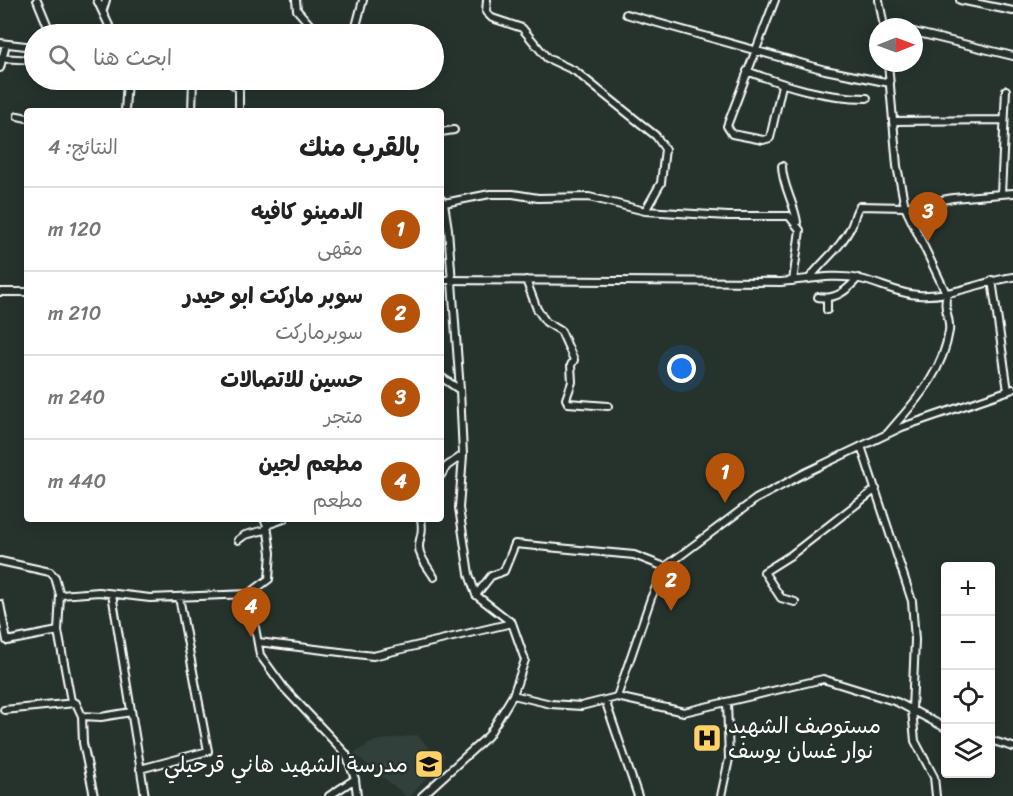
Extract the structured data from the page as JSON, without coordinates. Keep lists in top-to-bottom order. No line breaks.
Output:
{"places":{"hospital":["مستوصف الشهيد نوار غسان يوسف"],"school or university":["مدرسة الشهيد هاني قرحيلي"]},"north":"right","page":{"search":"ابحث هنا","heading":["بالقرب منك","النتائج: 4"],"list":[{"mark":"1","name":"الدمينو كافيه","note":"مقهى","value":"120 m"},{"mark":"2","name":"سوبر ماركت ابو حيدر","note":"سوبرماركت","value":"210 m"},{"mark":"3","name":"حسين للاتصالات","note":"متجر","value":"240 m"},{"mark":"4","name":"مطعم لجين","note":"مطعم","value":"440 m"}],"pins":["3","1","2","4"],"map_buttons":["+","−"]}}
